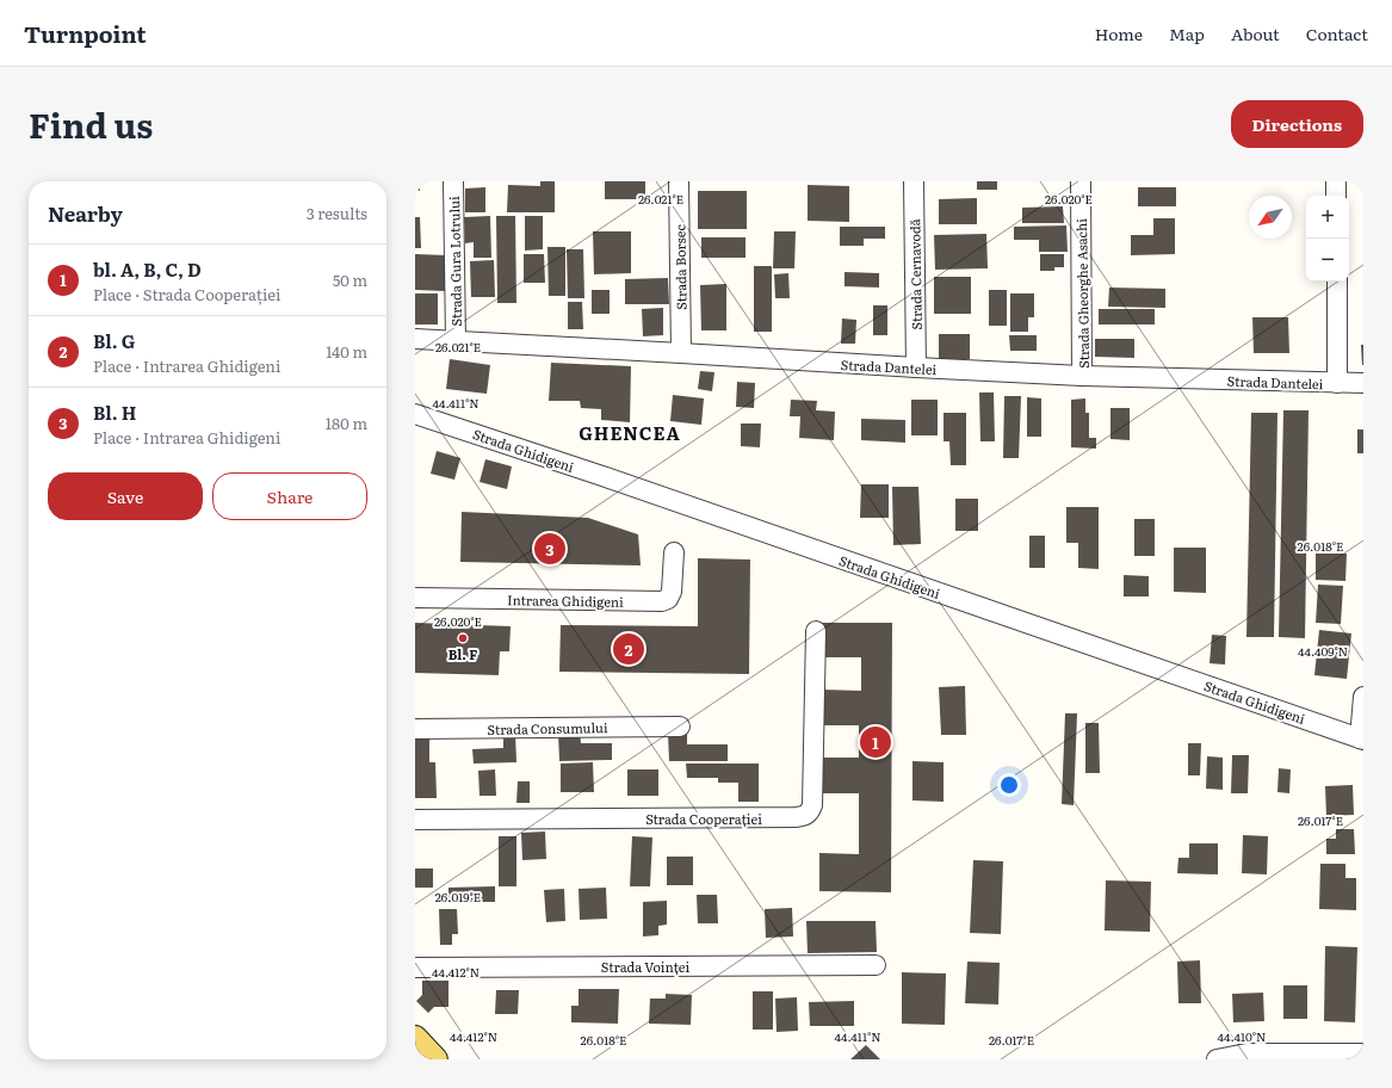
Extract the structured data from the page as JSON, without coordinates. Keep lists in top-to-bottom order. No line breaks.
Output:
{"streets":{"street":["Strada Gura Lotrului","Strada Borsec","Strada Cernavodă","Strada Gheorghe Asachi","Strada Dantelei","Strada Ghidigeni","Intrarea Ghidigeni","Strada Consumului","Strada Cooperației","Strada Voinței"]},"crossings":[["Strada Gura Lotrului","Strada Dantelei"],["Strada Borsec","Strada Dantelei"],["Strada Cernavodă","Strada Dantelei"],["Strada Gheorghe Asachi","Strada Dantelei"]],"districts":["GHENCEA"],"places":["Bl. F"],"north":"bottom left","page":{"header":"Turnpoint","nav":["Home","Map","About","Contact"],"title":"Find us","buttons":["Directions",["Save","Share"]],"heading":["Nearby","3 results"],"map_buttons":["+","−"],"list":[{"mark":"1","name":"bl. A, B, C, D","note":"Place · Strada Cooperației","value":"50 m"},{"mark":"2","name":"Bl. G","note":"Place · Intrarea Ghidigeni","value":"140 m"},{"mark":"3","name":"Bl. H","note":"Place · Intrarea Ghidigeni","value":"180 m"}],"pins":["3","2","1"]},"coordinates":["26.021°E","26.020°E","44.411°N","26.018°E","44.409°N","26.017°E","26.019°E","44.412°N","44.410°N"]}
